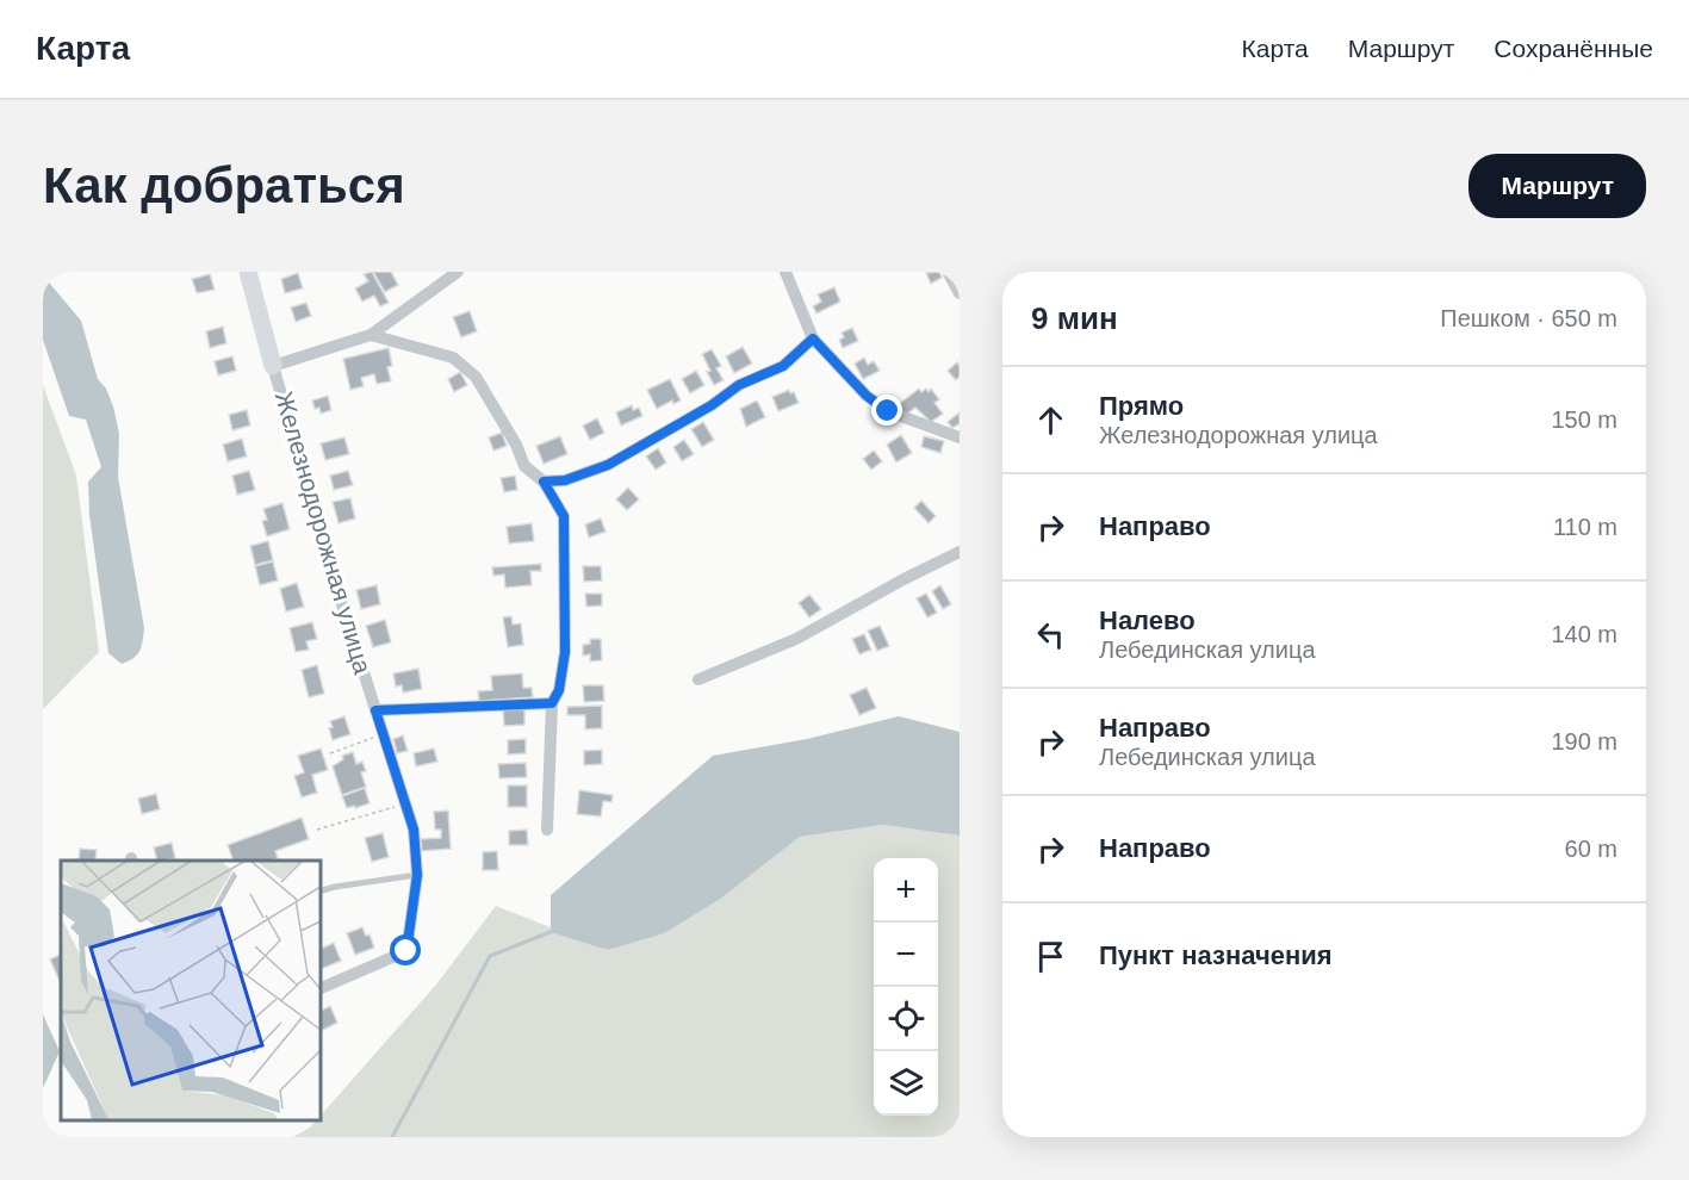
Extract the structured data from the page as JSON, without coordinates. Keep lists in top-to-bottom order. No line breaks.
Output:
{"streets":{"street":["Железнодорожная улица"]},"page":{"header":"Карта","nav":["Карта","Маршрут","Сохранённые"],"buttons":"Маршрут","title":"Как добраться","heading":["9 мин","Пешком · 650 m"],"list":[["Прямо","Железнодорожная улица","150 m"],["Направо","110 m"],["Налево","Лебединская улица","140 m"],["Направо","Лебединская улица","190 m"],["Направо","60 m"],"Пункт назначения"],"map_buttons":["+","−"]}}
